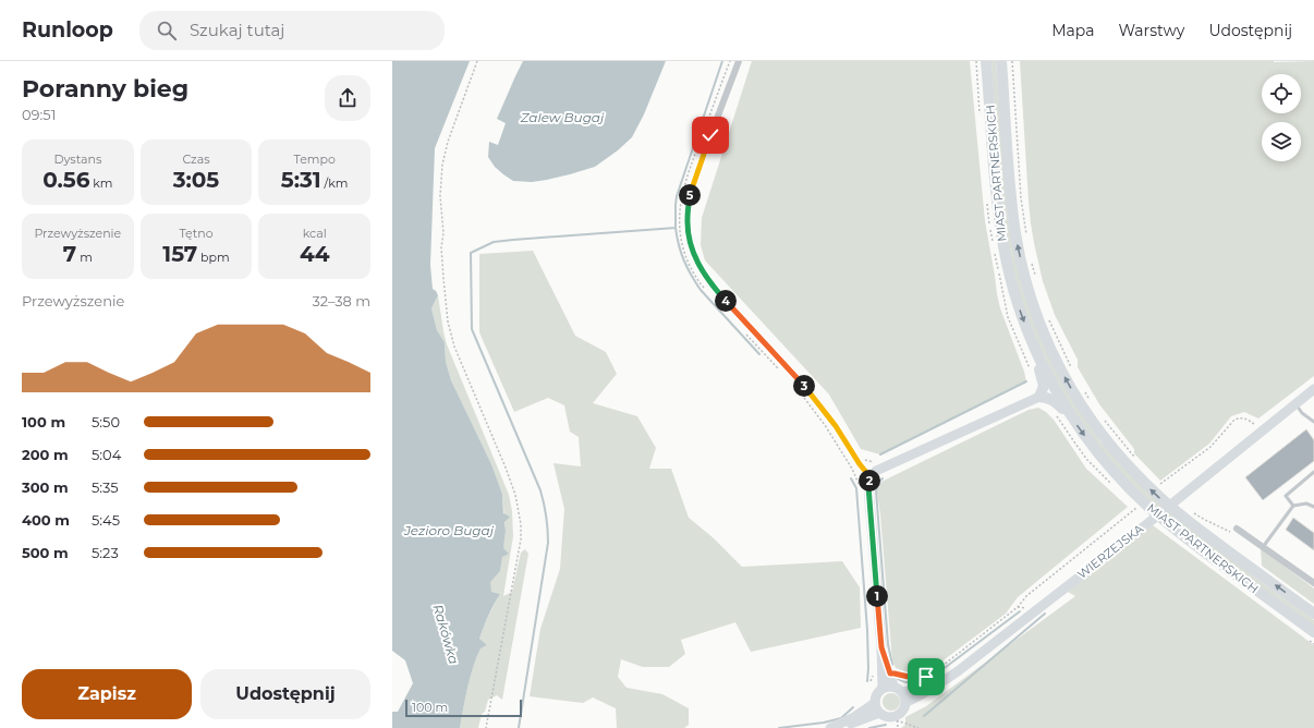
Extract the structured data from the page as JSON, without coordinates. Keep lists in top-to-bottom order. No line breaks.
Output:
{"streets":{"main road":["MIAST PARTNERSKICH"],"street":["WIERZEJSKA"]},"water":["Zalew Bugaj","Jezioro Bugaj","Rakówka"],"scale_bar":"100 m","page":{"header":"Runloop","search":"Szukaj tutaj","nav":["Mapa","Warstwy","Udostępnij"],"heading":["Poranny bieg","09:51"],"stats":[["Dystans","0.56 km"],["Czas","3:05"],["Tempo","5:31 /km"],["Przewyższenie","7 m"],["Tętno","157 bpm"],["kcal","44"]],"pins":["5","4","3","2","1"],"chart":["Przewyższenie","32–38 m"],"list":[{"name":"100 m","note":"5:50"},{"name":"200 m","note":"5:04"},{"name":"300 m","note":"5:35"},{"name":"400 m","note":"5:45"},{"name":"500 m","note":"5:23"}],"buttons":["Zapisz","Udostępnij"],"scale":"100 m"}}
